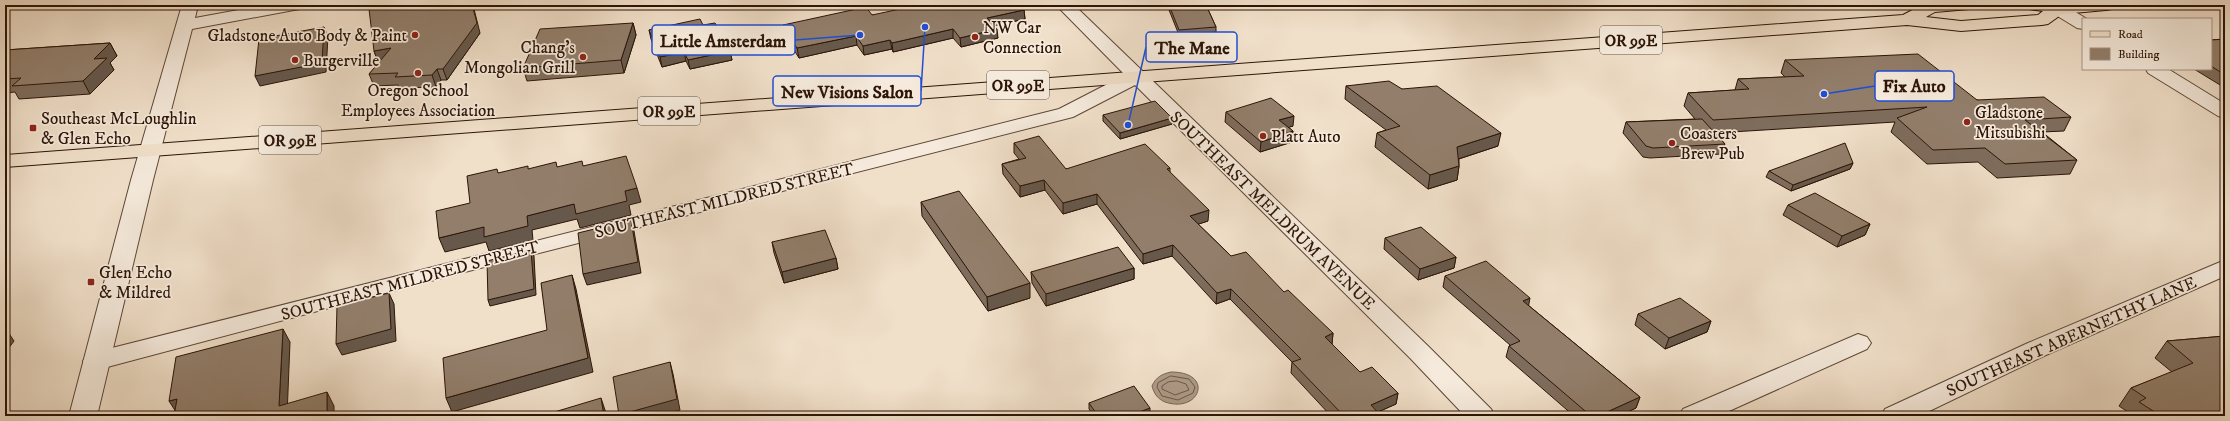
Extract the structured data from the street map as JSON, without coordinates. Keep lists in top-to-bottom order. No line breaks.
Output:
{"streets":{"main road":["OR 99E"],"street":["SOUTHEAST MILDRED STREET","SOUTHEAST MELDRUM AVENUE","SOUTHEAST ABERNETHY LANE"]},"crossings":[["OR 99E","SOUTHEAST MILDRED STREET"],["OR 99E","SOUTHEAST MELDRUM AVENUE"],["SOUTHEAST MILDRED STREET","SOUTHEAST MELDRUM AVENUE"]],"places":{"other":["New Visions Salon","Gladstone Auto Body & Paint","Little Amsterdam","NW Car Connection","Chang's Mongolian Grill","Burgerville","Oregon School Employees Association","Fix Auto","Gladstone Mitsubishi","The Mane","Platt Auto","Coasters Brew Pub"],"transit":["Southeast McLoughlin & Glen Echo","Glen Echo & Mildred"]},"legend":["Road","Building"]}
